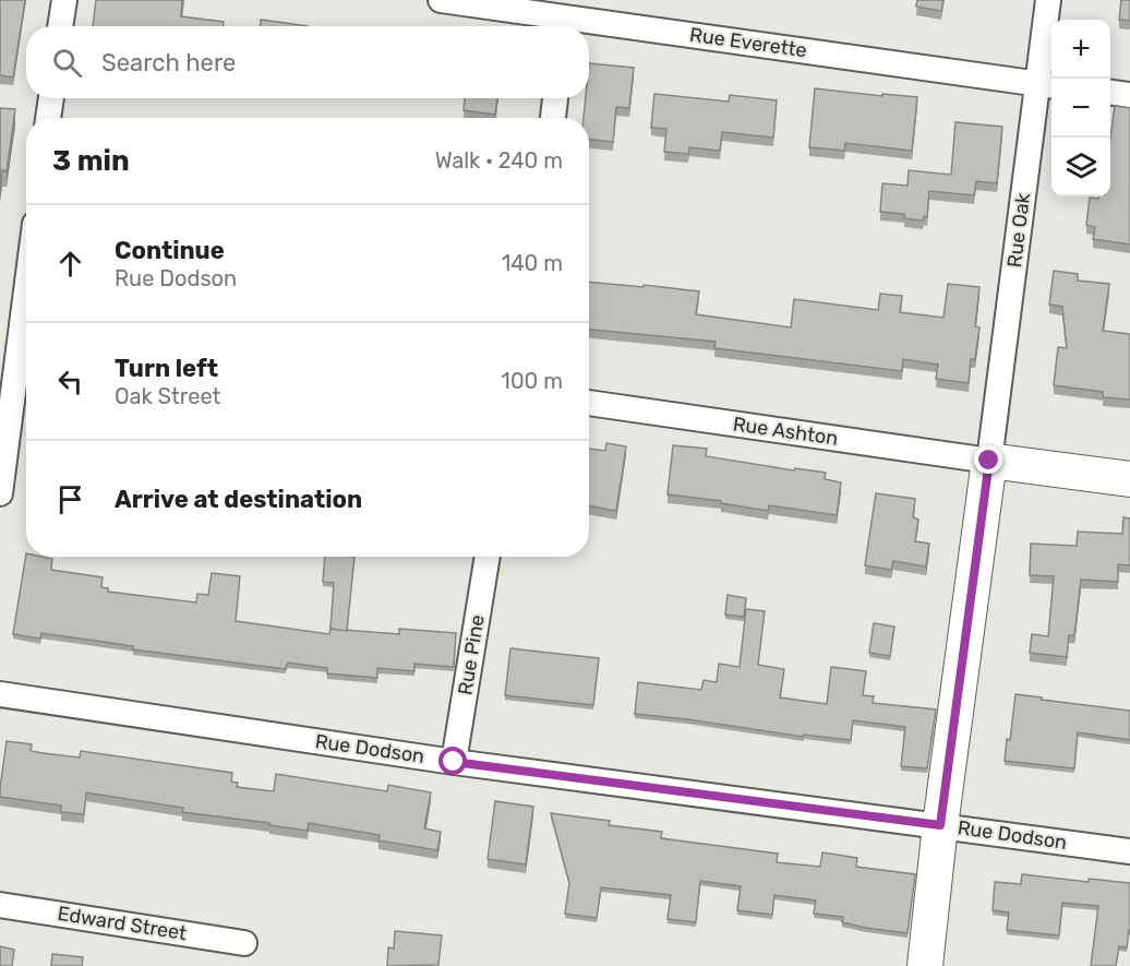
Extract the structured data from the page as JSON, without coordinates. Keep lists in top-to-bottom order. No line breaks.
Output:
{"streets":{"street":["Rue Everette","Rue Oak","Rue Ashton","Rue Pine","Rue Dodson","Edward Street"]},"crossings":[["Rue Everette","Rue Oak"],["Rue Oak","Rue Ashton"],["Rue Pine","Rue Dodson"]],"page":{"map_buttons":["+","−"],"search":"Search here","heading":["3 min","Walk · 240 m"],"list":[["Continue","Rue Dodson","140 m"],["Turn left","Oak Street","100 m"],"Arrive at destination"]}}
